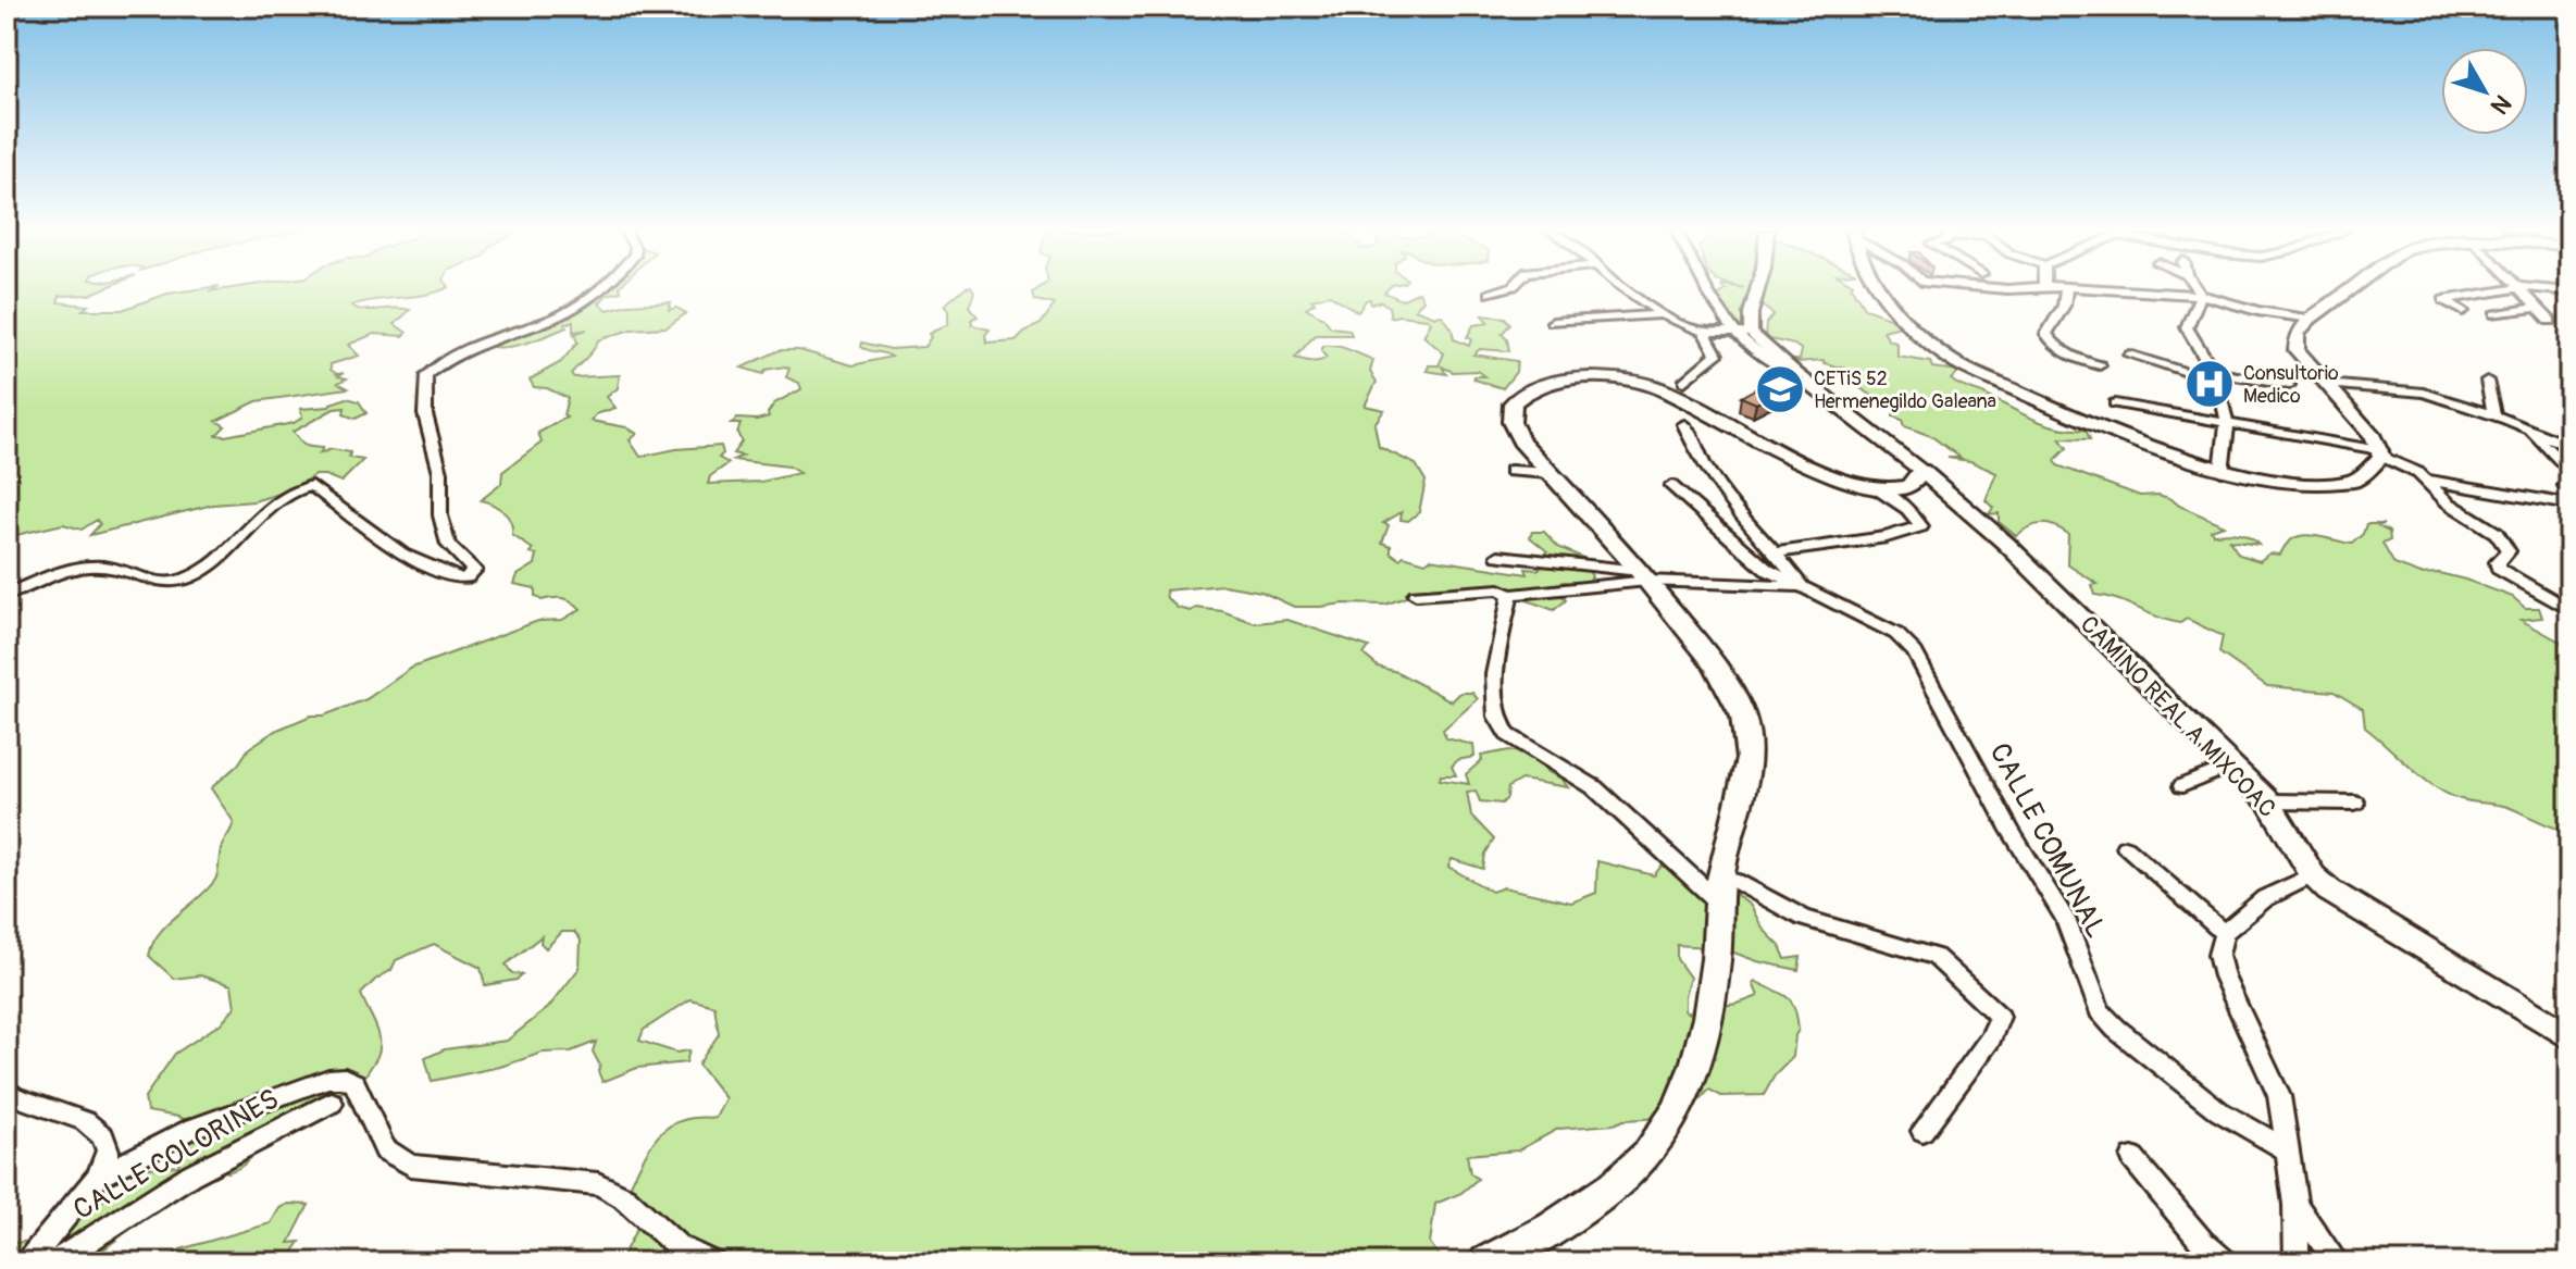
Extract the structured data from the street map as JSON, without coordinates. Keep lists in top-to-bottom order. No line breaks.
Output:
{"streets":{"main road":["CAMINO REAL A MIXCOAC"],"street":["CALLE COMUNAL","CALLE COLORINES"]},"places":{"hospital":["Consultorio Medico"],"school or university":["CETiS 52 Hermenegildo Galeana"]},"north":"bottom right"}
